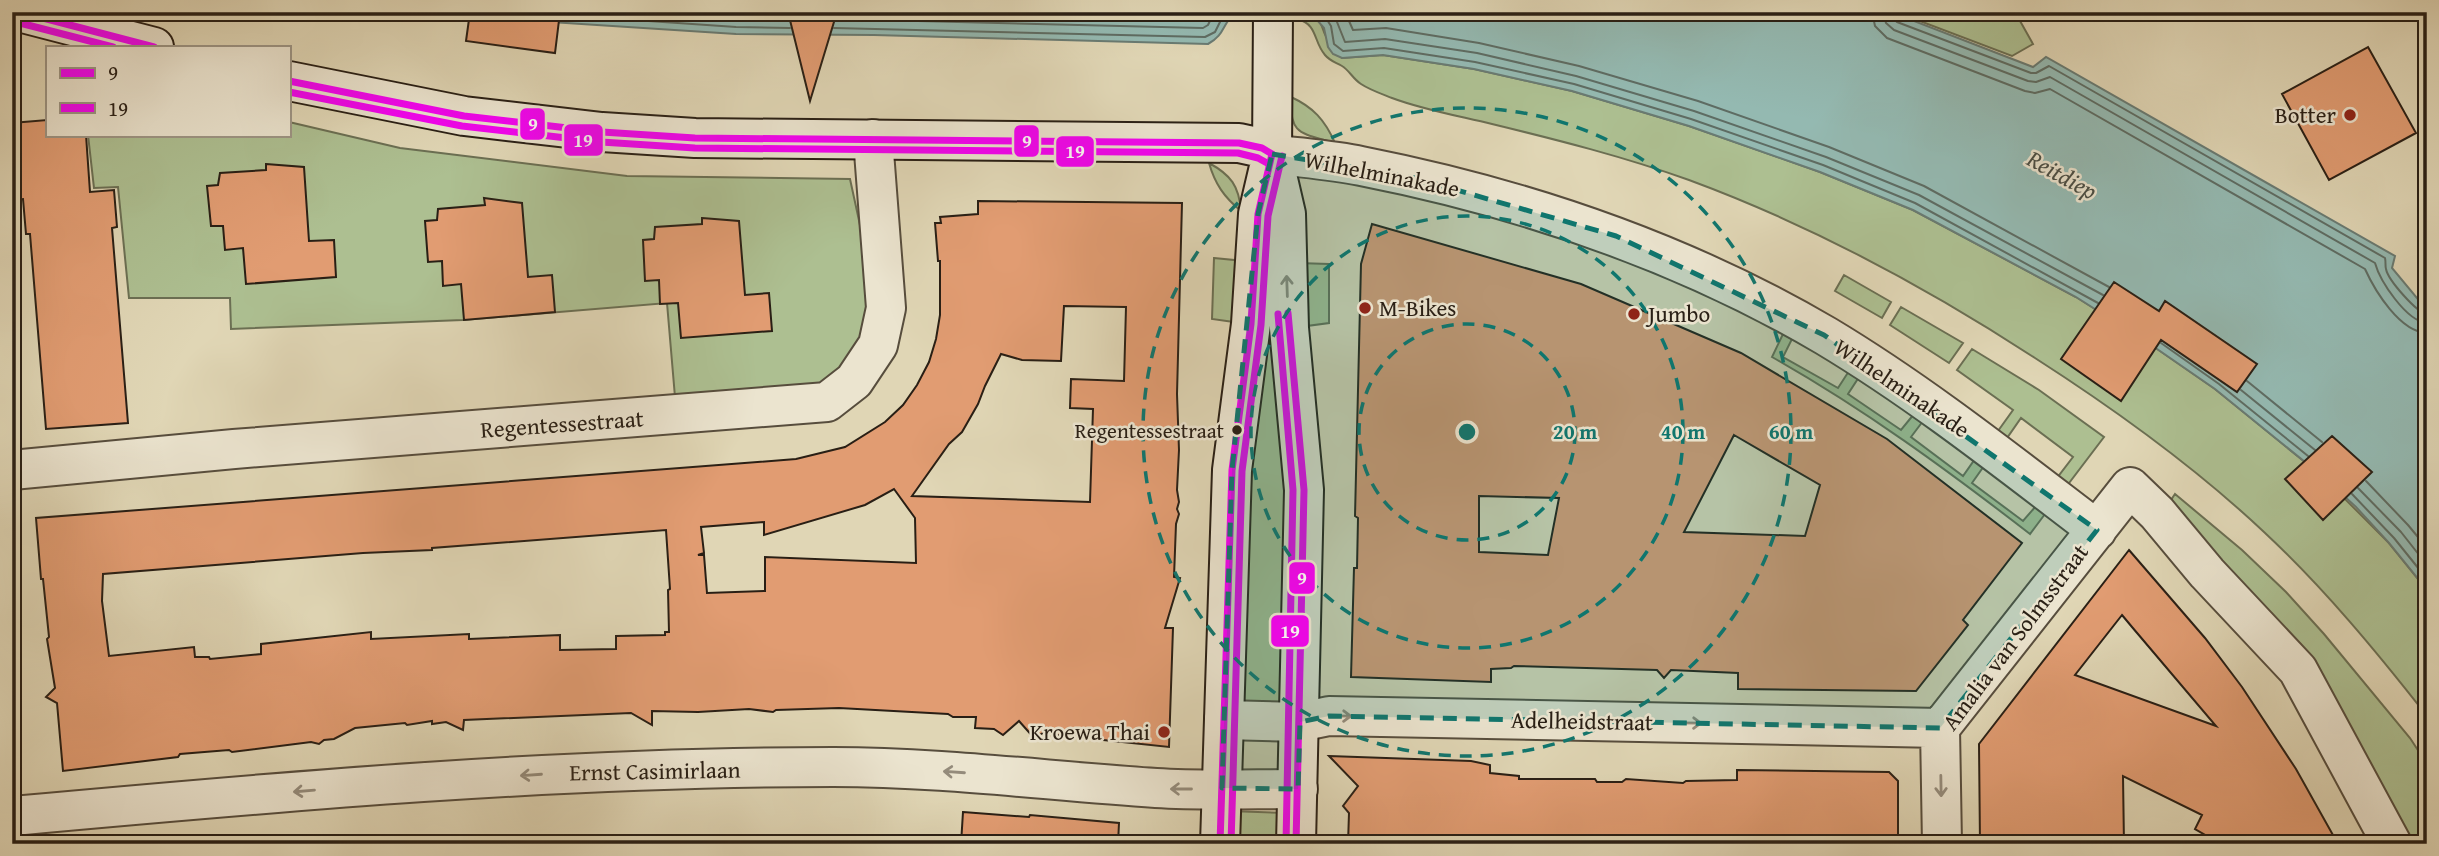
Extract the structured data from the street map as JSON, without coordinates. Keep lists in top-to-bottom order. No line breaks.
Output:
{"streets":{"street":["Wilhelminakade","Regentessestraat","Amalia van Solmsstraat","Adelheidstraat","Ernst Casimirlaan"]},"crossings":[["Wilhelminakade","Regentessestraat"],["Wilhelminakade","Amalia van Solmsstraat"],["Amalia van Solmsstraat","Adelheidstraat"]],"one_way":["Adelheidstraat","Ernst Casimirlaan"],"water":["Reitdiep"],"places":["Botter","M-Bikes","Jumbo","Regentessestraat","Kroewa Thai"],"lines":["transit line 9","transit line 19"],"legend":["9","19"],"rings":["20 m","40 m","60 m"]}
